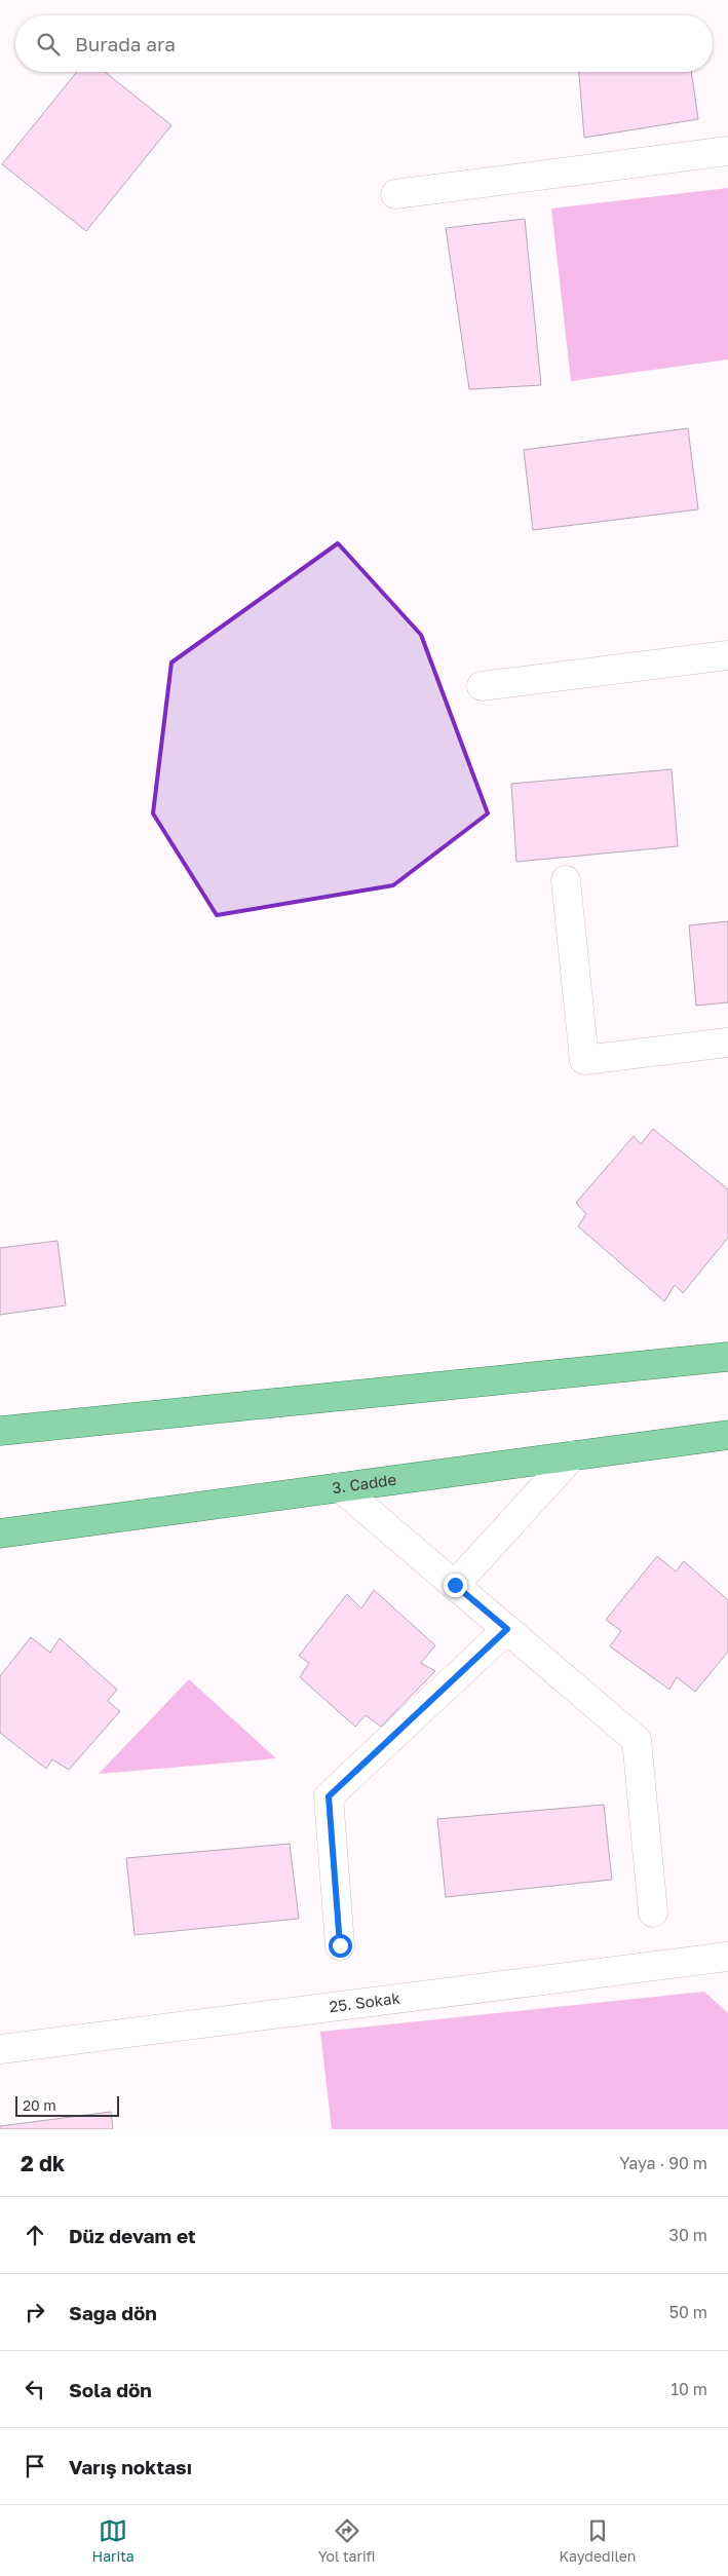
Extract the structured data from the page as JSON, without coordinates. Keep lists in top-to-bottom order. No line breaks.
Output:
{"streets":{"main road":["3. Cadde"],"street":["25. Sokak"]},"scale_bar":"20 m","page":{"search":"Burada ara","scale":"20 m","heading":["2 dk","Yaya · 90 m"],"list":[["Düz devam et","30 m"],["Sağa dön","50 m"],["Sola dön","10 m"],"Varış noktası"],"nav":["Harita","Yol tarifi","Kaydedilen"]}}
